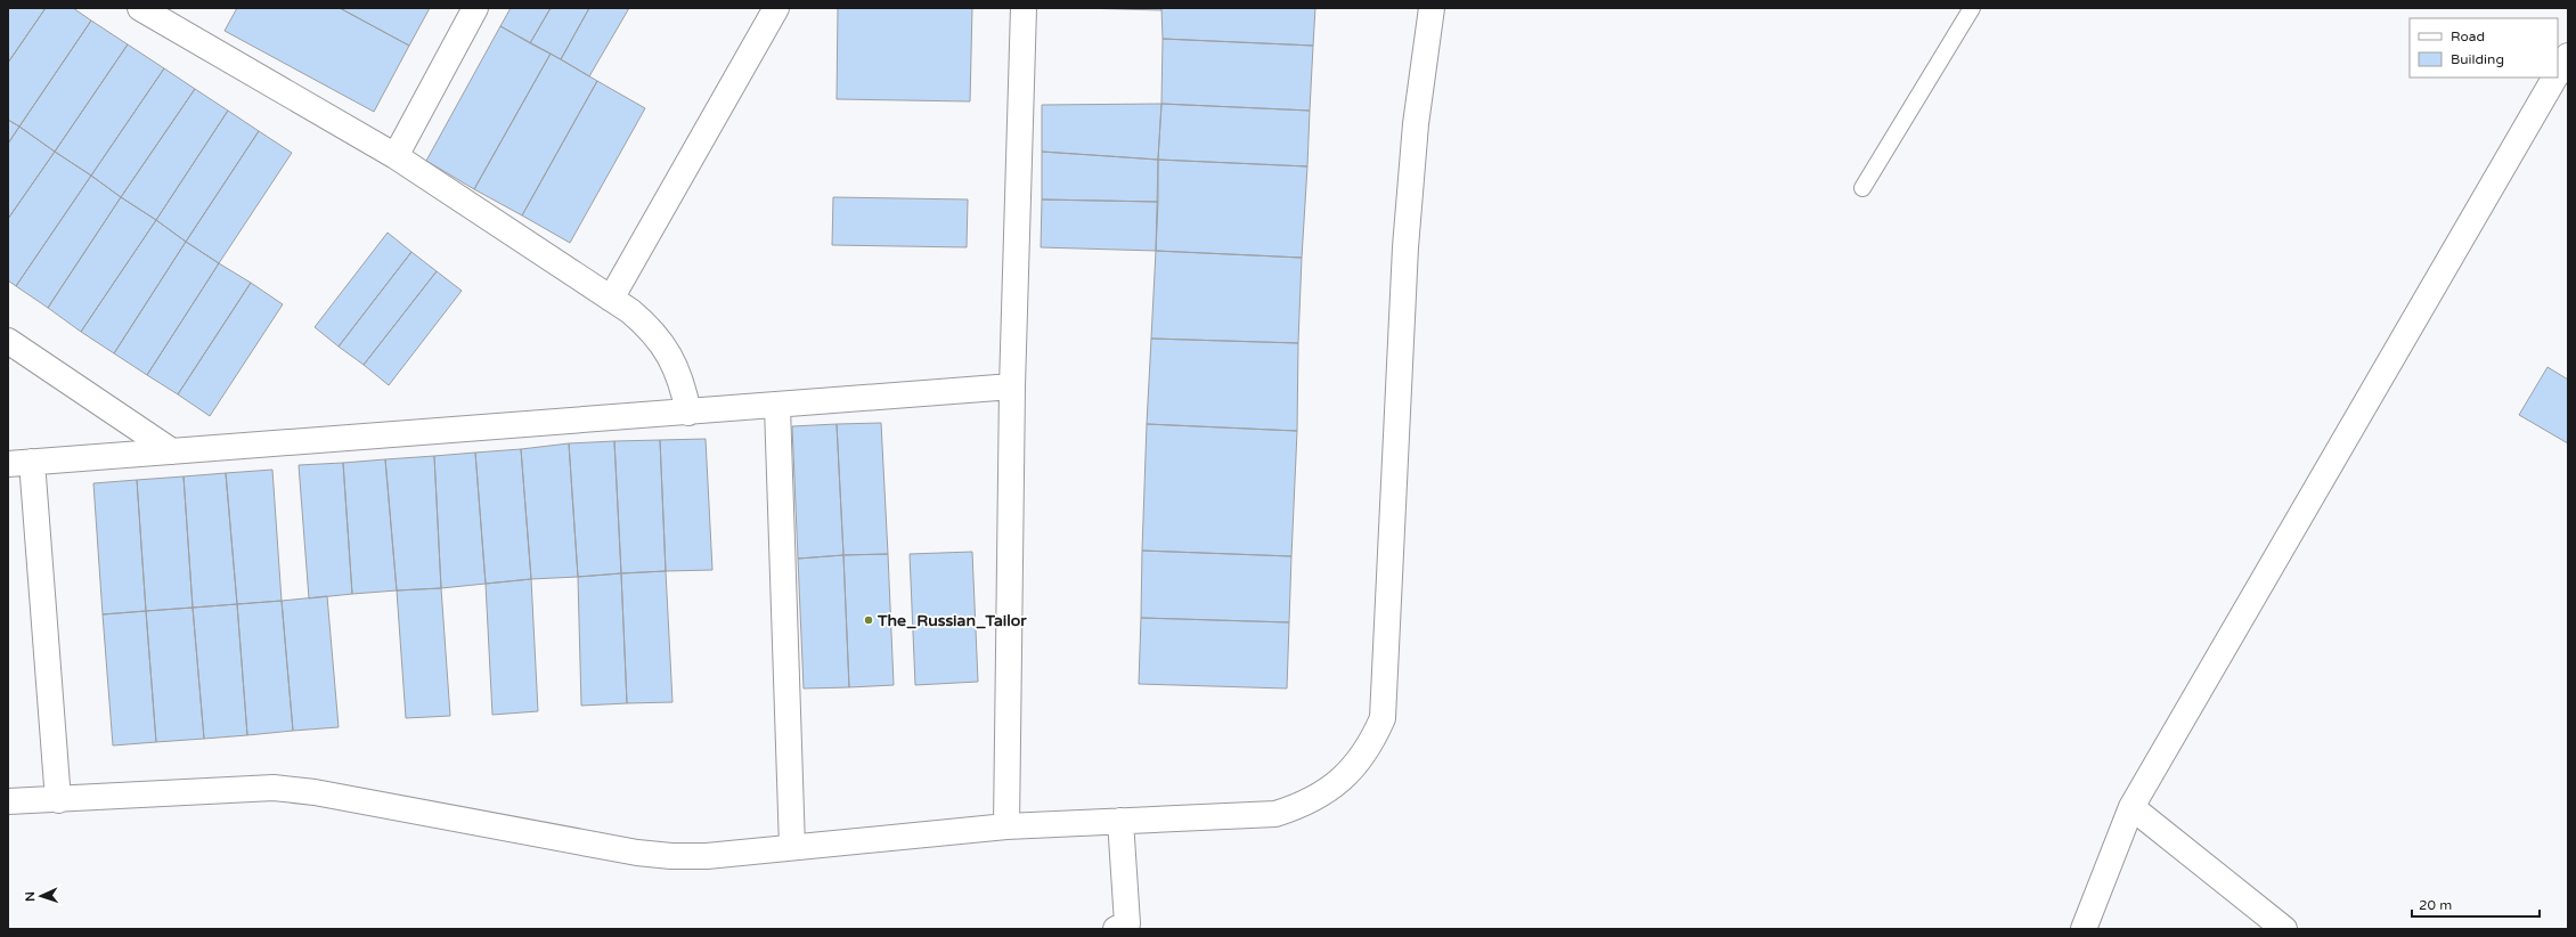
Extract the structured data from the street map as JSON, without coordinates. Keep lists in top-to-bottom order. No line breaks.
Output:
{"places":["The_Russian_Tailor"],"legend":["Road","Building"],"scale_bar":"20 m","north":"left"}
